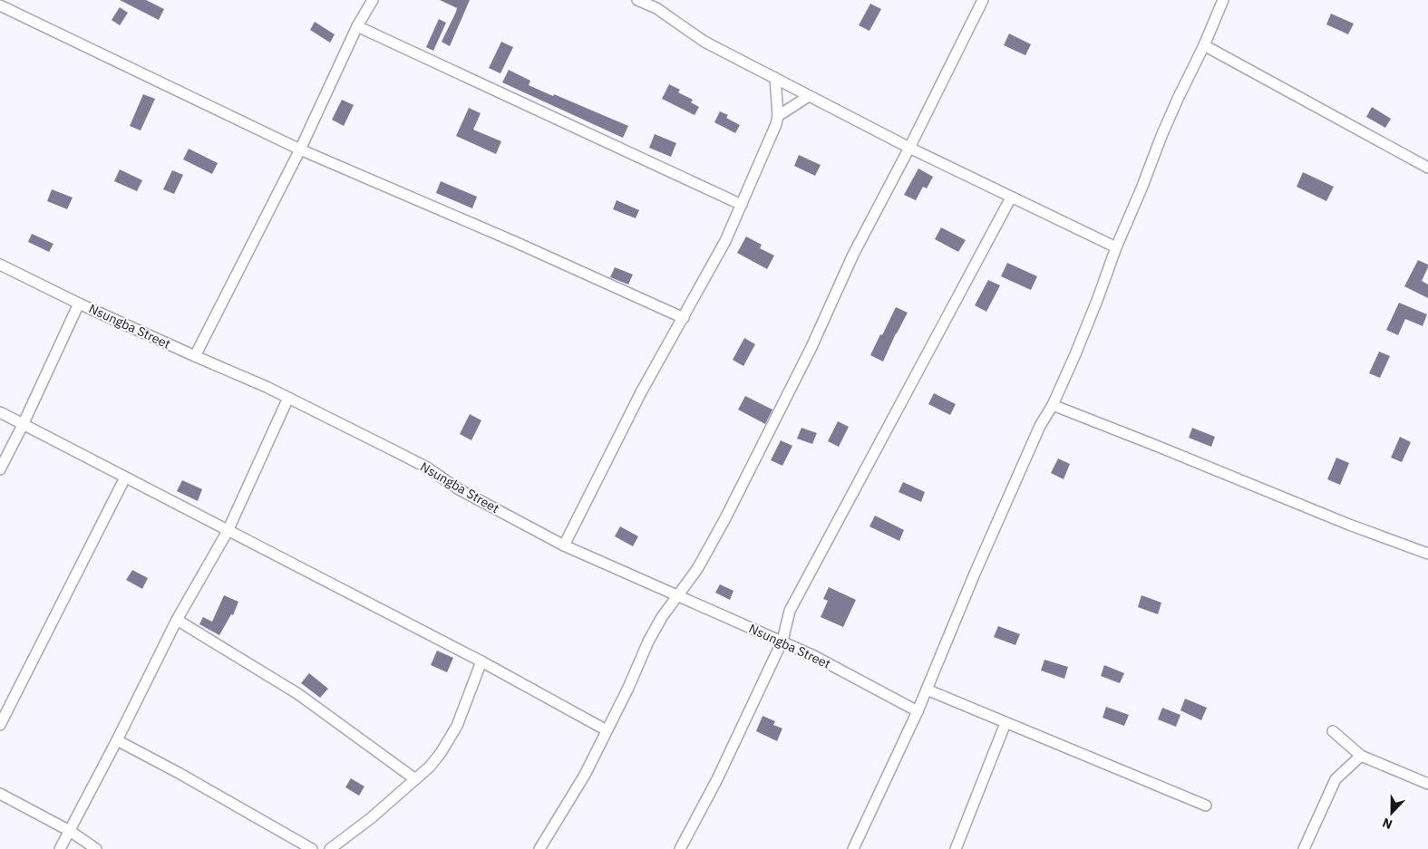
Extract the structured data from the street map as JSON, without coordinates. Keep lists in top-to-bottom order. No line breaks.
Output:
{"streets":{"street":["Nsungba Street"]},"north":"bottom"}
